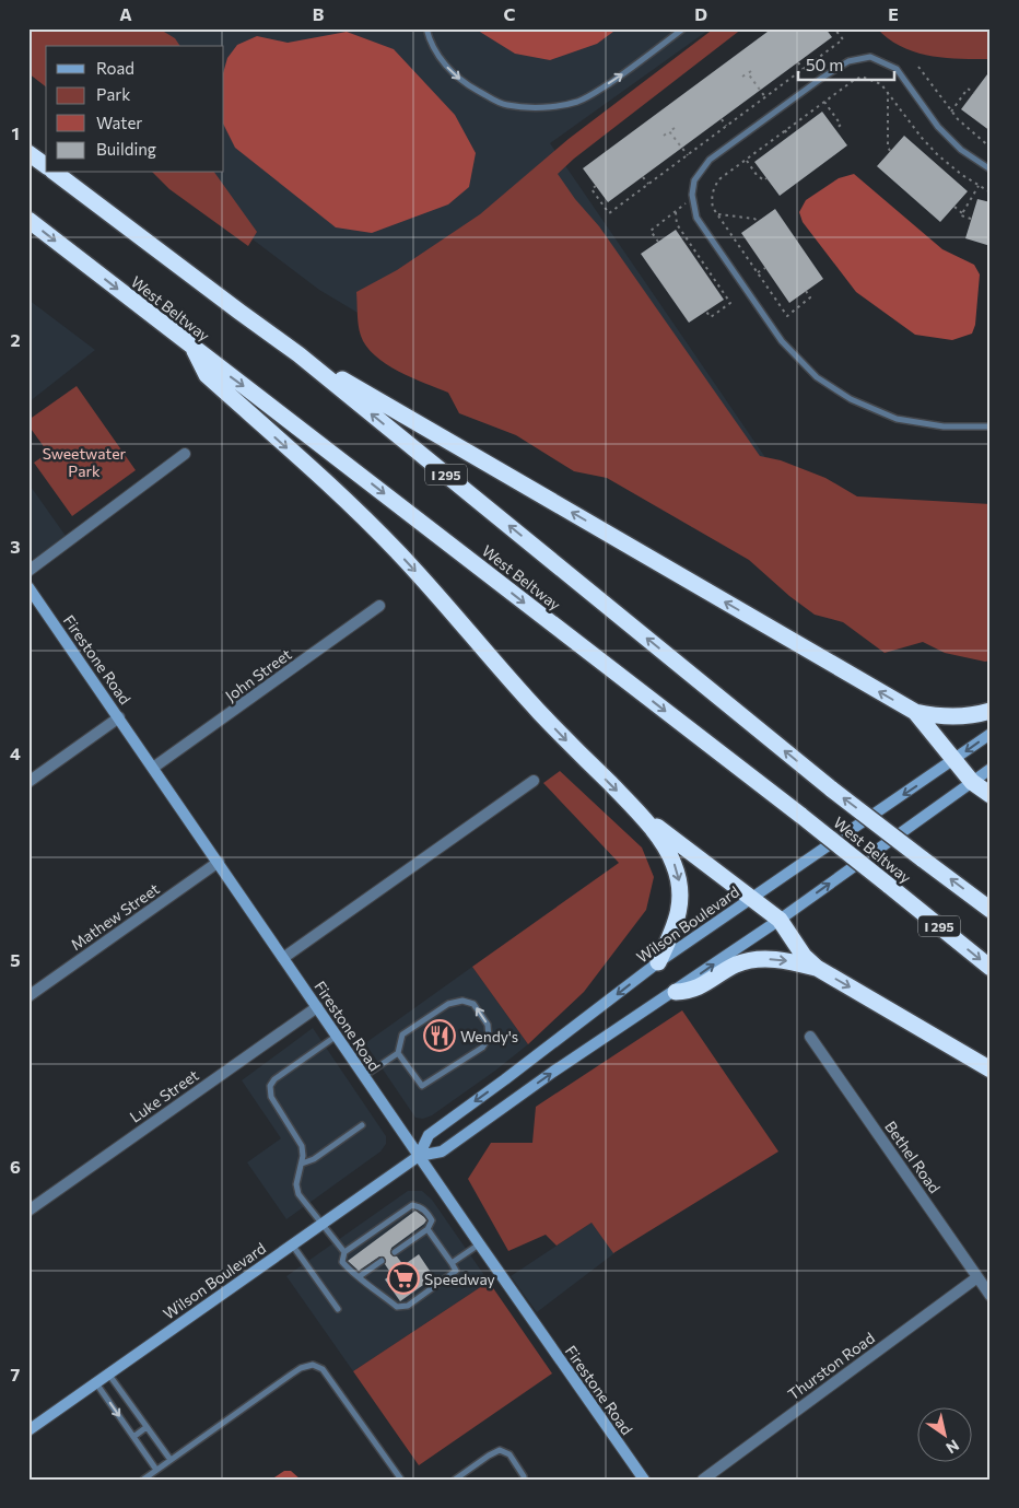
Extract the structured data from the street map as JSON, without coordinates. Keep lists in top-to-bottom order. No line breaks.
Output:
{"streets":{"highway":["West Beltway","I 295"],"main road":["Firestone Road","Wilson Boulevard"],"street":["John Street","Mathew Street","Luke Street","Bethel Road","Thurston Road"]},"crossings":[["Firestone Road","John Street"],["Firestone Road","Mathew Street"],["Firestone Road","Wilson Boulevard"],["Firestone Road","Luke Street"],["Bethel Road","Thurston Road"]],"parks":["Sweetwater Park"],"places":{"restaurant":["Wendy's"],"supermarket":["Speedway"]},"legend":["Road","Park","Water","Building"],"scale_bar":"50 m","north":"bottom right","grid":{"columns":["A","B","C","D","E"],"rows":["1","2","3","4","5","6","7"]}}
